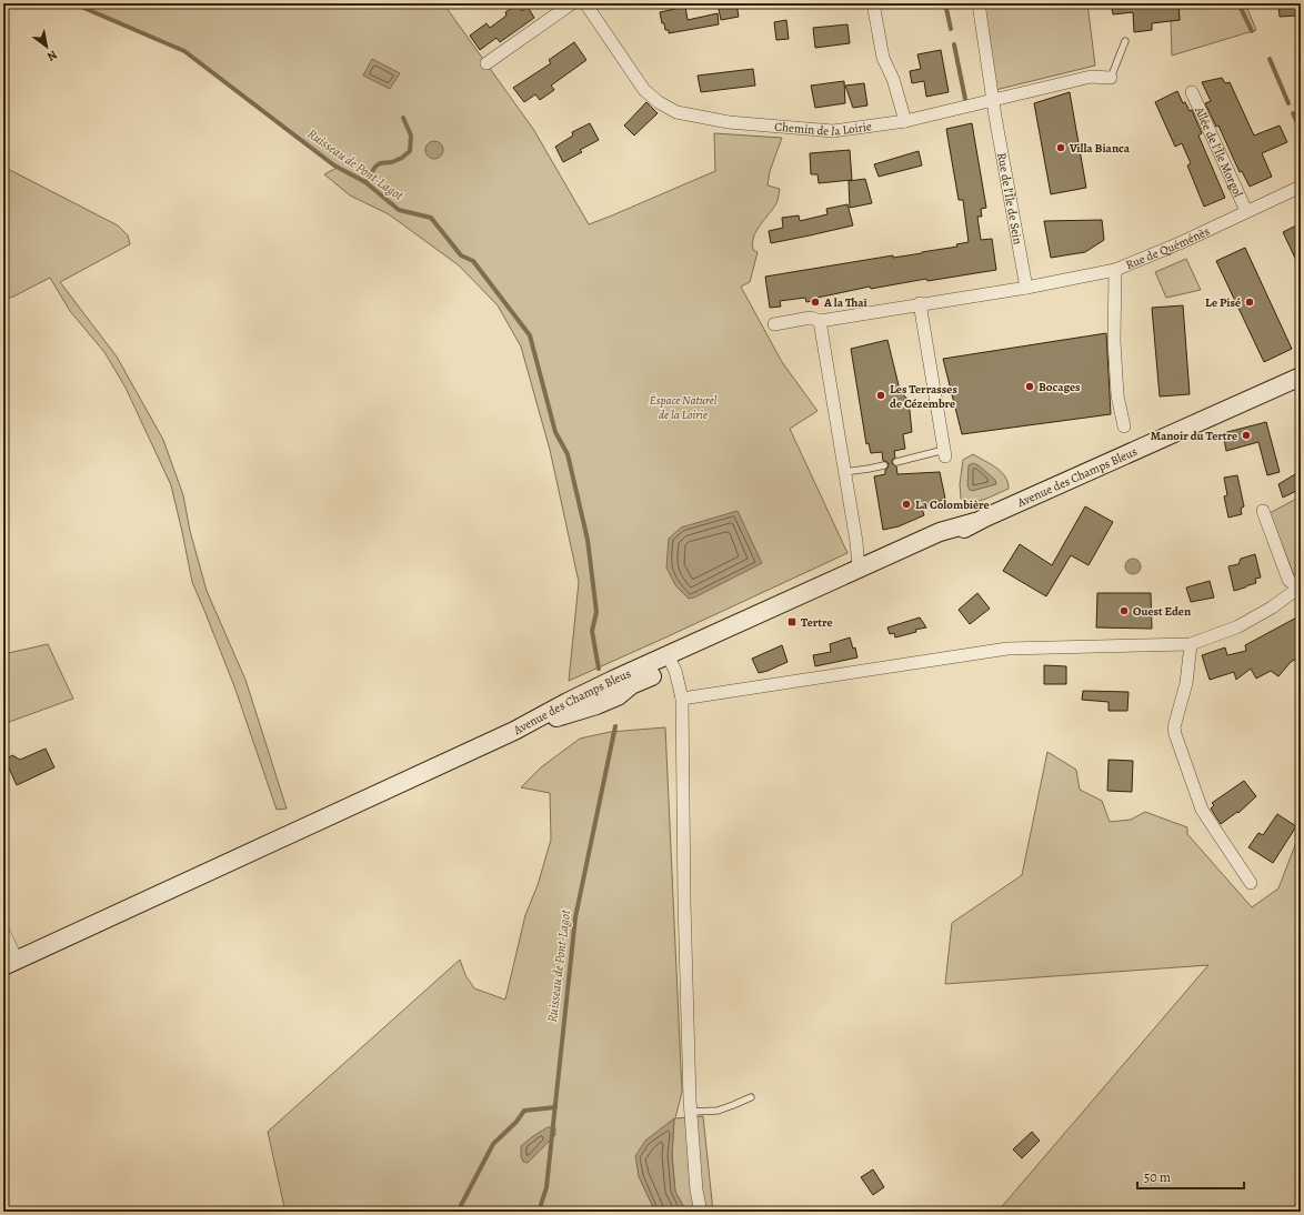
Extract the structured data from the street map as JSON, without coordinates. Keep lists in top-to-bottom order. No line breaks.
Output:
{"streets":{"main road":["Avenue des Champs Bleus"],"street":["Chemin de la Loirie","Allée de l'Île Morgol","Rue de l'Île de Sein","Rue de Quéménès"]},"crossings":[["Chemin de la Loirie","Rue de l'Île de Sein"],["Allée de l'Île Morgol","Rue de Quéménès"],["Rue de l'Île de Sein","Rue de Quéménès"]],"water":["Ruisseau de Pont-Lagot"],"parks":["Éspace Naturel de la Loirie"],"places":{"other":["Villa Bianca","A la Thaï","Le Pisé","Bocages","Les Terrasses de Cézembre","Manoir du Tertre","La Colombière","Ouest Eden"],"transit":["Tertre"]},"scale_bar":"50 m","north":"bottom right"}
